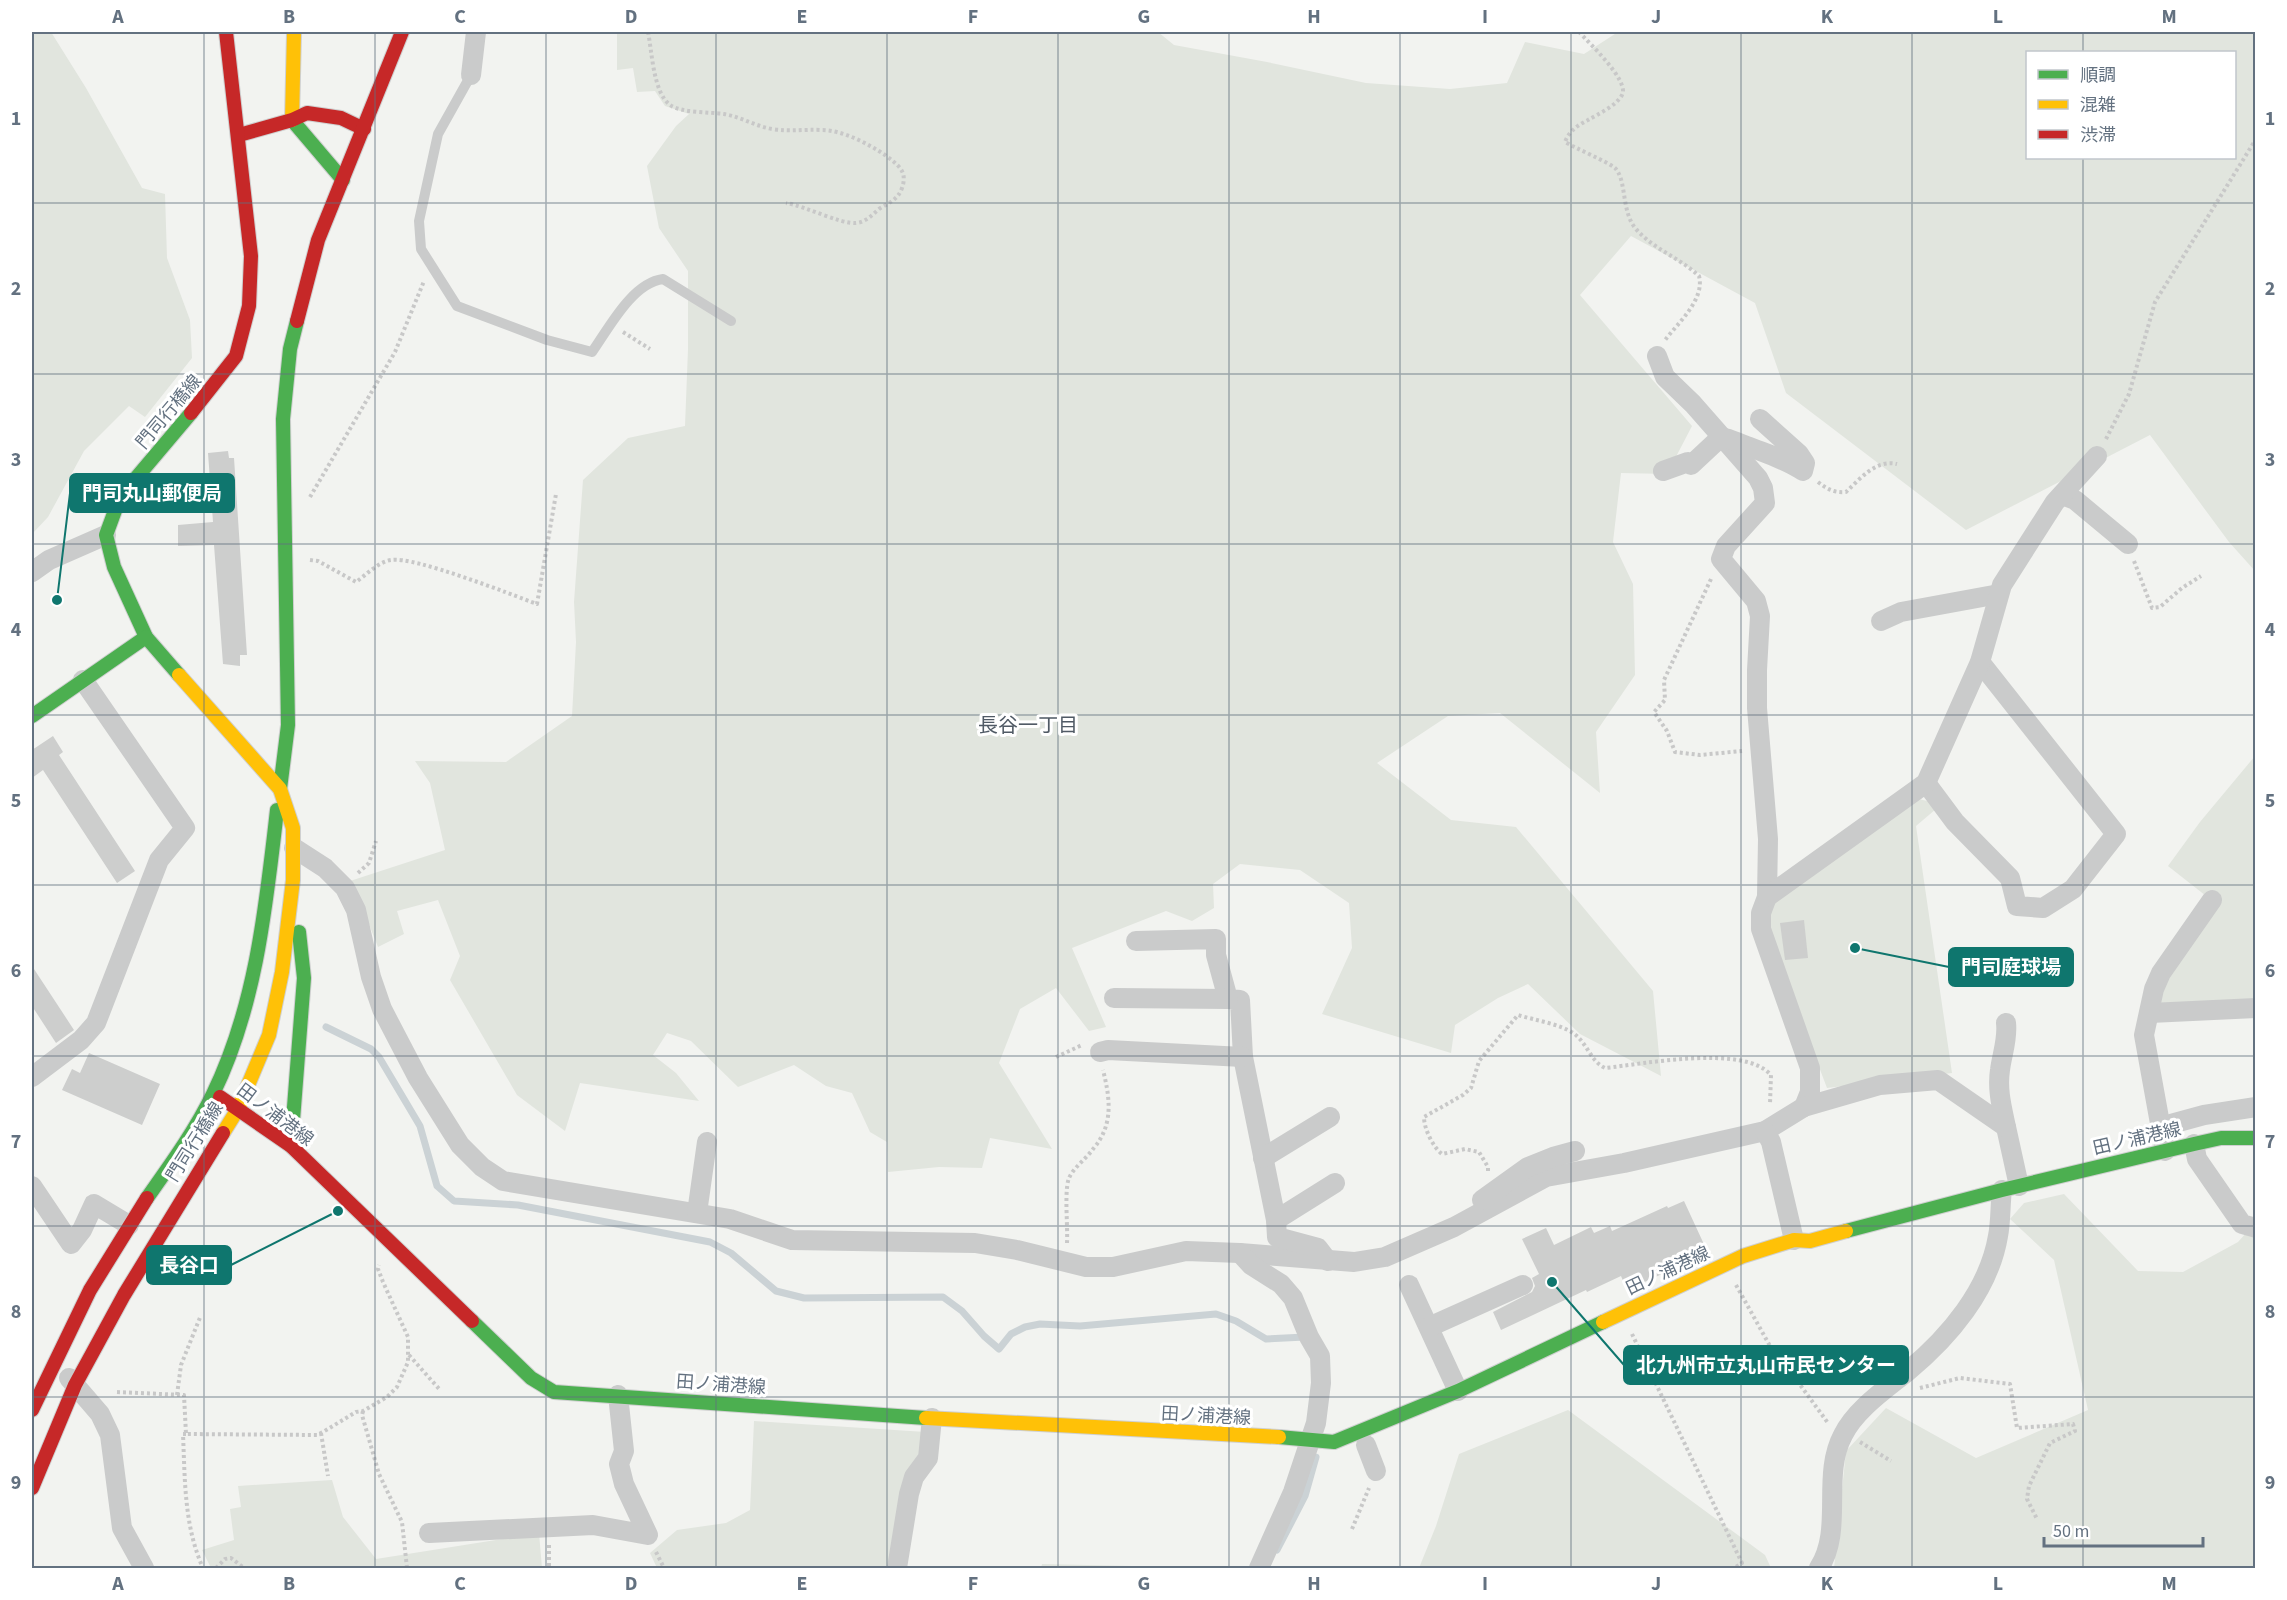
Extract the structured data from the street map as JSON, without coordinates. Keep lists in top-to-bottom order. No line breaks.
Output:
{"streets":{"main road":["門司行橋線","田ノ浦港線"]},"crossings":[["門司行橋線","田ノ浦港線"]],"districts":["長谷一丁目"],"places":["門司丸山郵便局","門司庭球場","長谷口","北九州市立丸山市民センター"],"legend":["順調","混雑","渋滞"],"scale_bar":"50 m","grid":{"columns":["A","B","C","D","E","F","G","H","I","J","K","L","M"],"rows":["1","2","3","4","5","6","7","8","9"]}}
